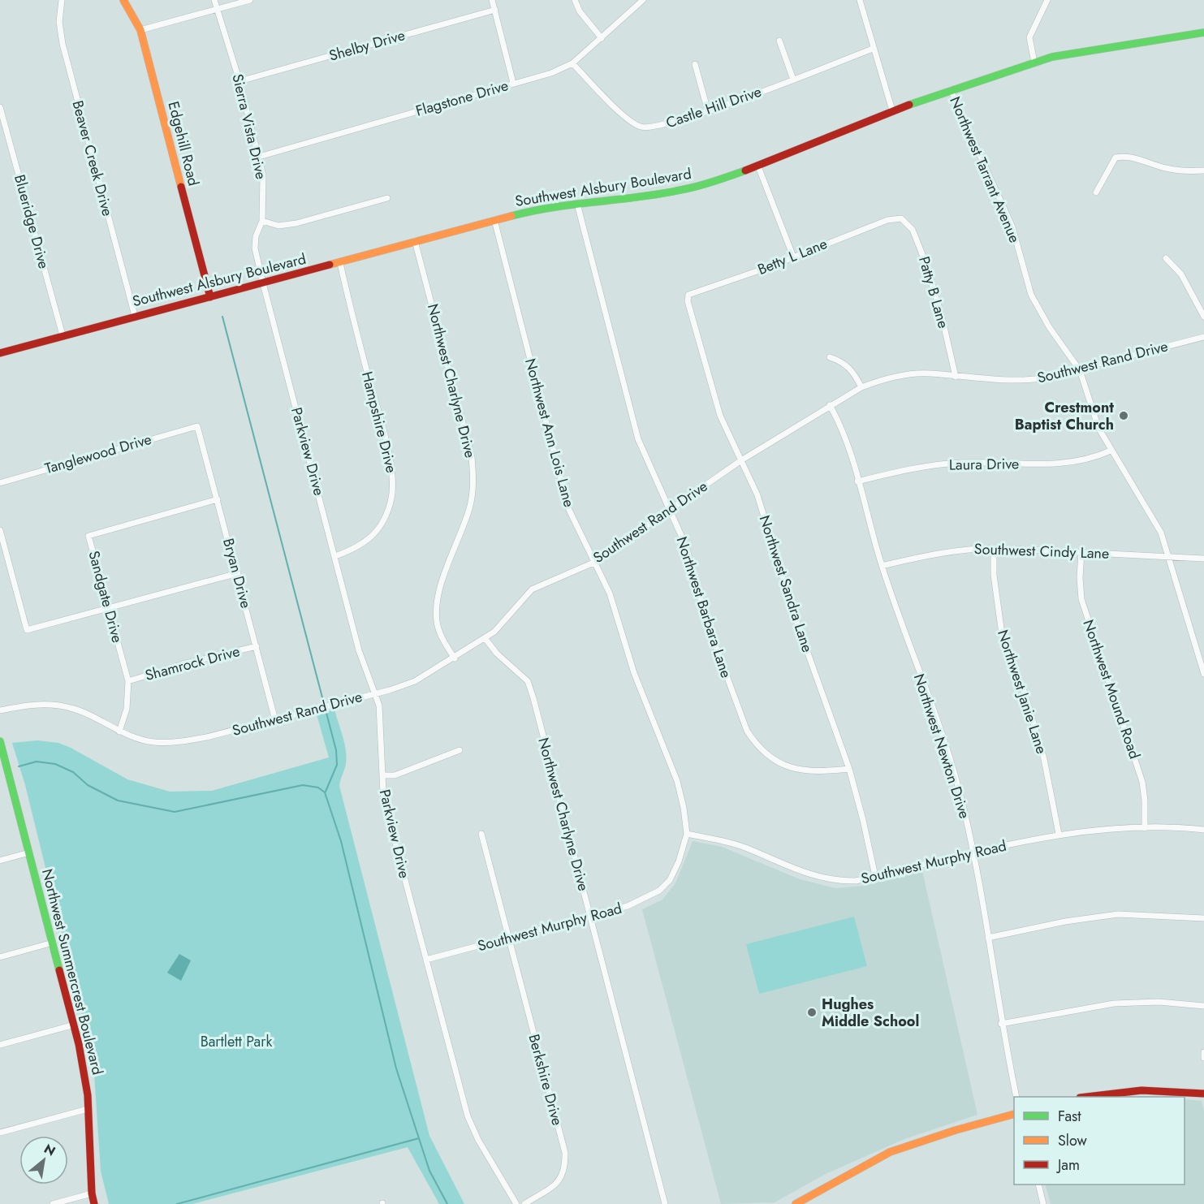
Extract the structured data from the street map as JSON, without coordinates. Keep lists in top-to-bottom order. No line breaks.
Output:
{"streets":{"main road":["Edgehill Road","Southwest Alsbury Boulevard","Northwest Summercrest Boulevard"],"street":["Shelby Drive","Flagstone Drive","Castle Hill Drive","Sierra Vista Drive","Beaver Creek Drive","Northwest Tarrant Avenue","Blueridge Drive","Betty L Lane","Patty B Lane","Southwest Rand Drive","Northwest Charlyne Drive","Hampshire Drive","Northwest Ann Lois Lane","Parkview Drive","Tanglewood Drive","Laura Drive","Southwest Cindy Lane","Bryan Drive","Northwest Sandra Lane","Sandgate Drive","Northwest Barbara Lane","Shamrock Drive","Northwest Mound Road","Northwest Janie Lane","Northwest Newton Drive","Southwest Murphy Road","Berkshire Drive"]},"crossings":[["Shelby Drive","Sierra Vista Drive"],["Flagstone Drive","Castle Hill Drive"],["Flagstone Drive","Sierra Vista Drive"],["Sierra Vista Drive","Southwest Alsbury Boulevard"],["Sierra Vista Drive","Parkview Drive"],["Edgehill Road","Southwest Alsbury Boulevard"],["Beaver Creek Drive","Southwest Alsbury Boulevard"],["Northwest Tarrant Avenue","Southwest Alsbury Boulevard"],["Northwest Tarrant Avenue","Southwest Rand Drive"],["Northwest Tarrant Avenue","Laura Drive"],["Northwest Tarrant Avenue","Southwest Cindy Lane"],["Southwest Alsbury Boulevard","Blueridge Drive"],["Southwest Alsbury Boulevard","Northwest Charlyne Drive"],["Southwest Alsbury Boulevard","Hampshire Drive"],["Southwest Alsbury Boulevard","Northwest Ann Lois Lane"],["Southwest Alsbury Boulevard","Parkview Drive"],["Southwest Alsbury Boulevard","Northwest Barbara Lane"],["Betty L Lane","Patty B Lane"],["Betty L Lane","Northwest Sandra Lane"],["Patty B Lane","Southwest Rand Drive"],["Southwest Rand Drive","Northwest Charlyne Drive"],["Southwest Rand Drive","Northwest Ann Lois Lane"],["Southwest Rand Drive","Parkview Drive"],["Southwest Rand Drive","Bryan Drive"],["Southwest Rand Drive","Northwest Sandra Lane"],["Southwest Rand Drive","Sandgate Drive"],["Southwest Rand Drive","Northwest Barbara Lane"],["Southwest Rand Drive","Northwest Newton Drive"],["Northwest Charlyne Drive","Southwest Murphy Road"],["Hampshire Drive","Parkview Drive"],["Northwest Ann Lois Lane","Southwest Murphy Road"],["Parkview Drive","Southwest Murphy Road"],["Tanglewood Drive","Bryan Drive"],["Laura Drive","Northwest Newton Drive"],["Southwest Cindy Lane","Northwest Mound Road"],["Southwest Cindy Lane","Northwest Janie Lane"],["Southwest Cindy Lane","Northwest Newton Drive"],["Bryan Drive","Sandgate Drive"],["Bryan Drive","Shamrock Drive"],["Northwest Sandra Lane","Northwest Barbara Lane"],["Northwest Sandra Lane","Southwest Murphy Road"],["Sandgate Drive","Shamrock Drive"],["Northwest Mound Road","Southwest Murphy Road"],["Northwest Janie Lane","Southwest Murphy Road"],["Northwest Newton Drive","Southwest Murphy Road"],["Southwest Murphy Road","Berkshire Drive"]],"parks":["Bartlett Park"],"places":["Crestmont Baptist Church","Hughes Middle School"],"legend":["Fast","Slow","Jam"],"north":"top right"}
